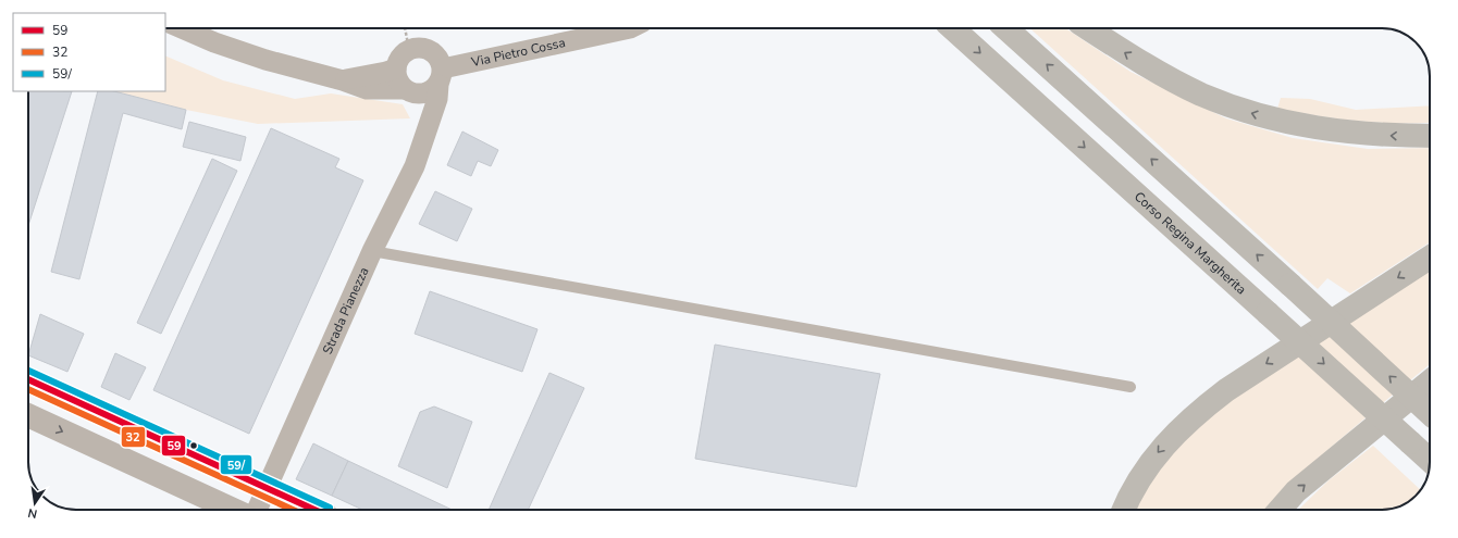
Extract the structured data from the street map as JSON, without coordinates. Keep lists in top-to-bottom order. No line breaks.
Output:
{"streets":{"main road":["Corso Regina Margherita"],"street":["Via Pietro Cossa","Strada Pianezza"]},"crossings":[["Via Pietro Cossa","Strada Pianezza"]],"lines":["transit line 59/","transit line 59","transit line 32"],"legend":["59","32","59/"],"north":"bottom"}
